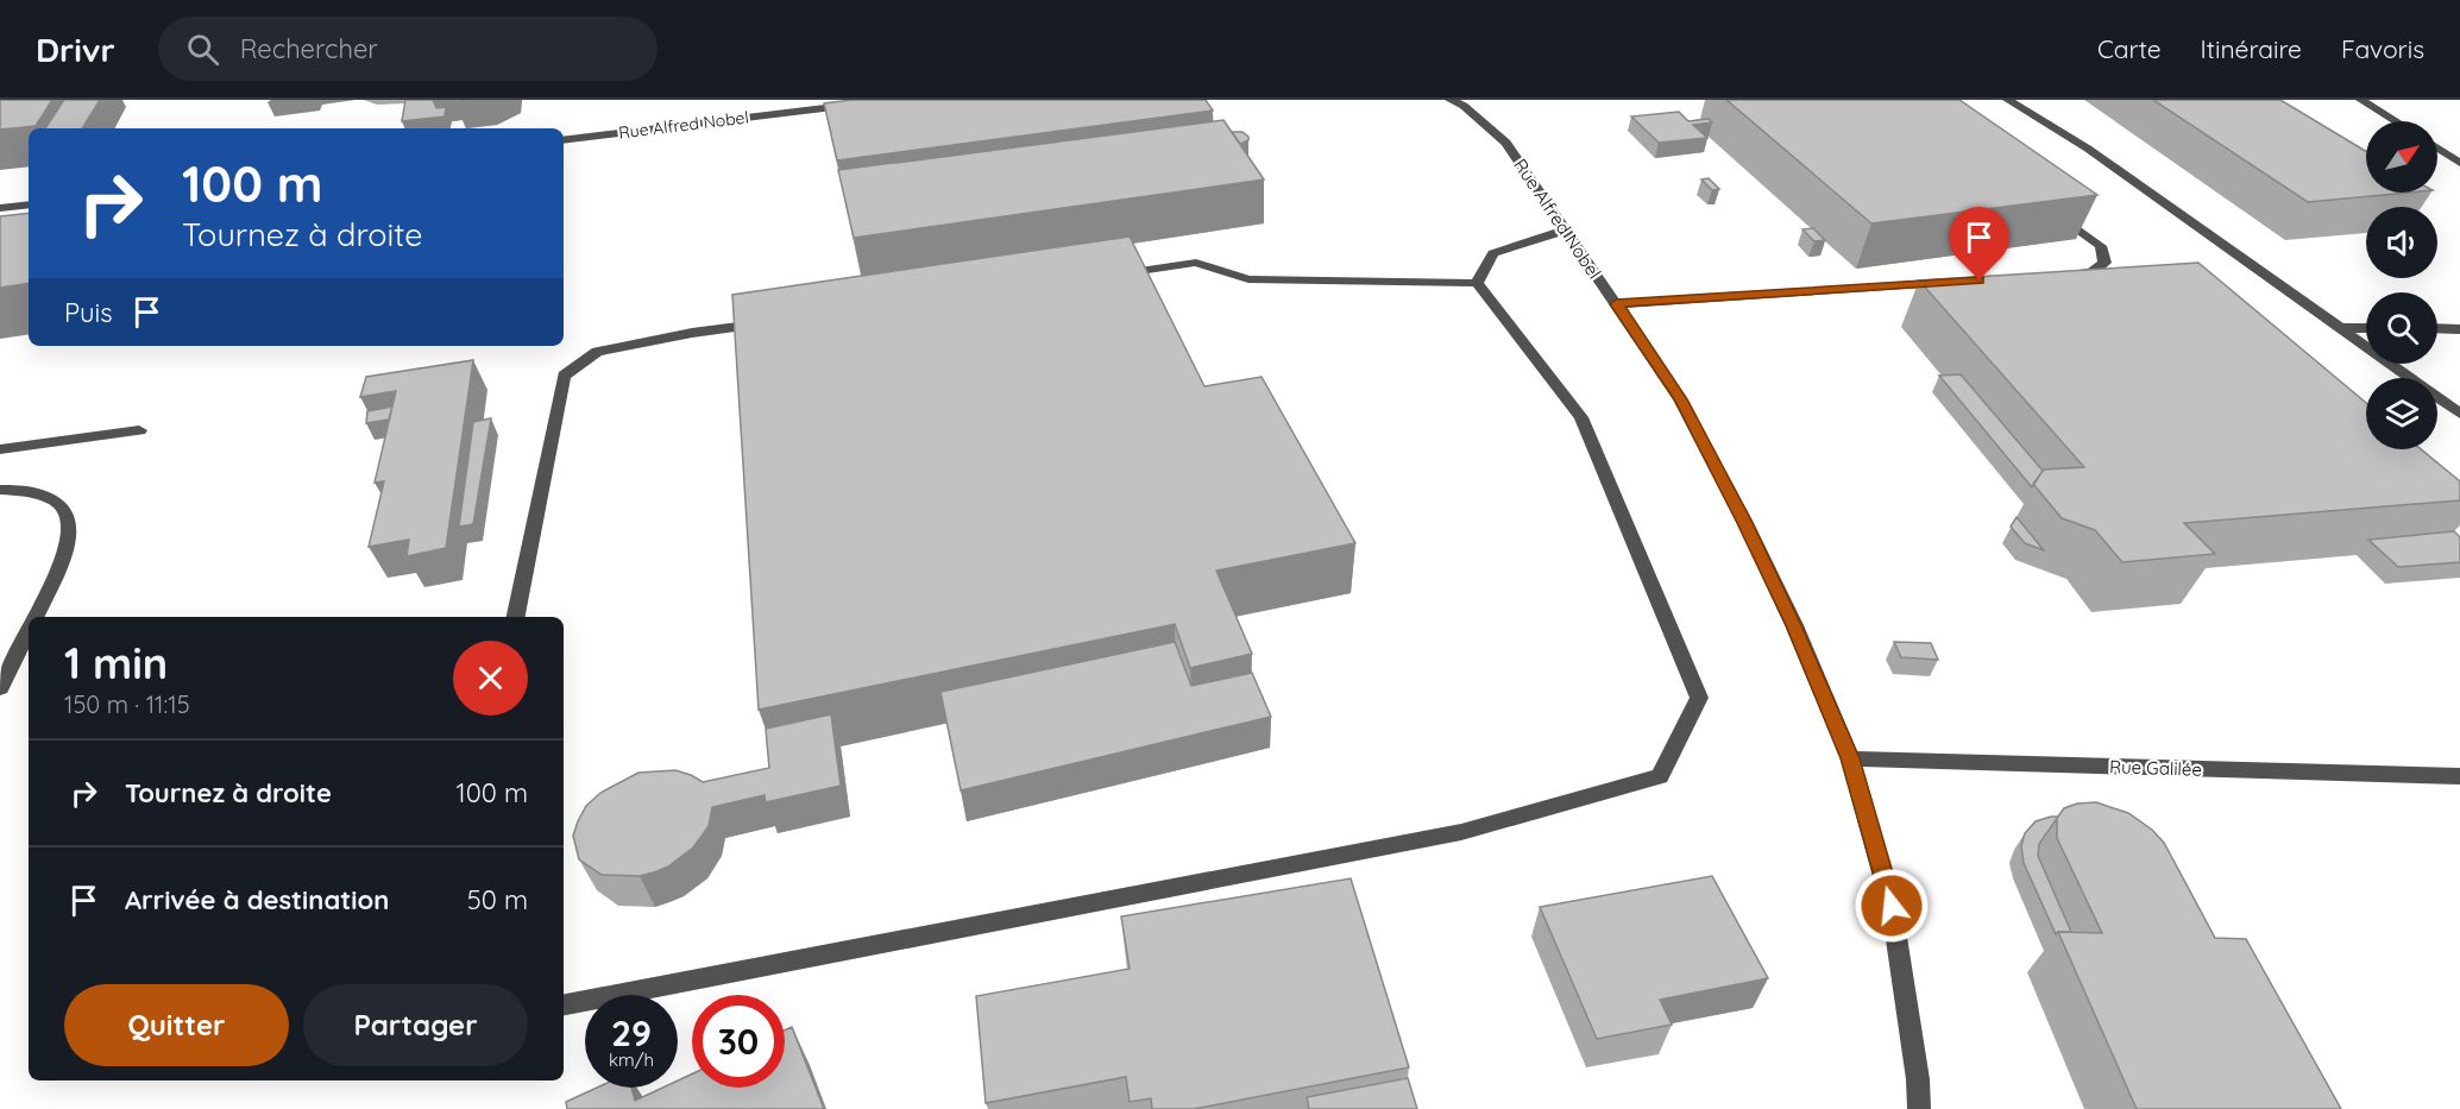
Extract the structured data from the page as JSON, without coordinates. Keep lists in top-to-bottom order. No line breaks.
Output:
{"streets":{"street":["Rue Alfred Nobel","Rue Galilée"]},"crossings":[["Rue Alfred Nobel","Rue Galilée"]],"north":"top right","page":{"header":"Drivr","search":"Rechercher","nav":["Carte","Itinéraire","Favoris"],"turn":["100 m","Tournez à droite"],"then":"Puis","heading":["1 min","150 m · 11:15"],"list":[{"name":"Tournez à droite","value":"100 m"},{"name":"Arrivée à destination","value":"50 m"}],"buttons":["Quitter","Partager"],"speed":"29 km/h","limit":"30"}}
